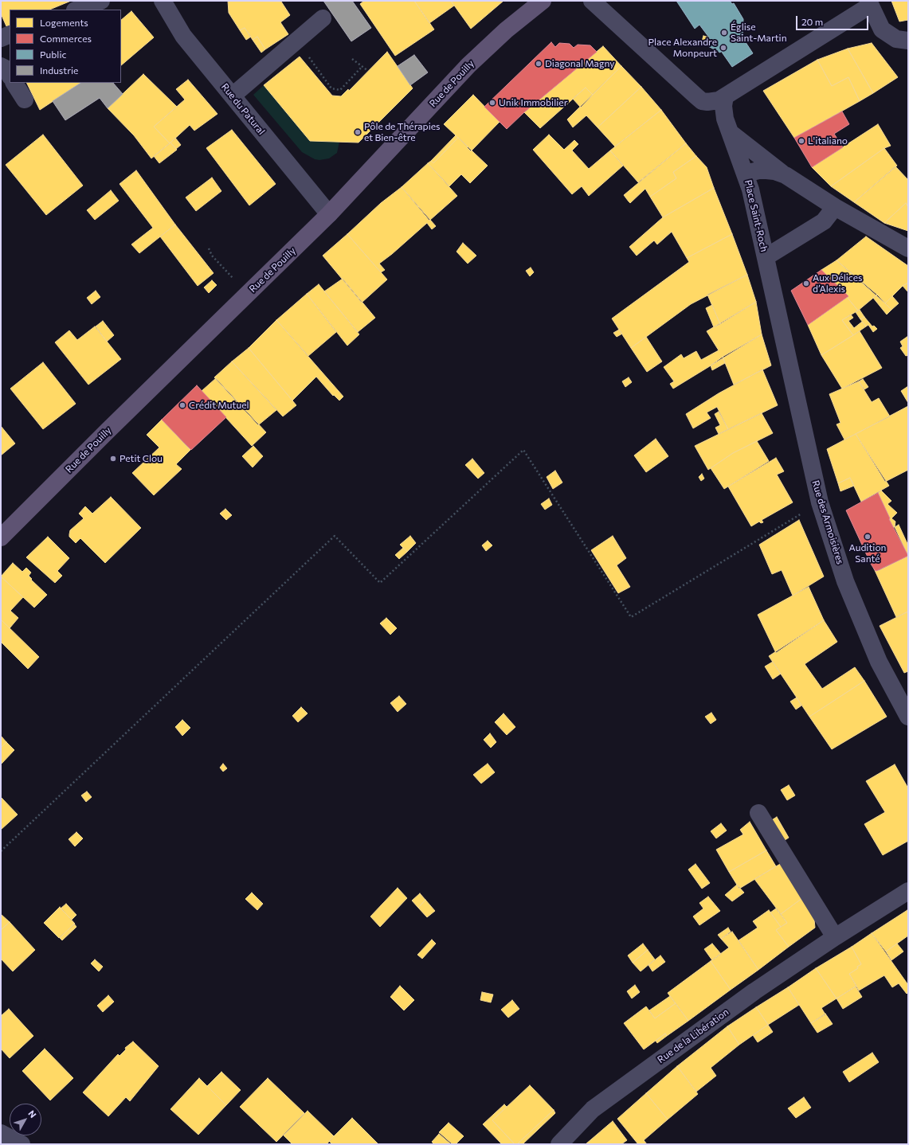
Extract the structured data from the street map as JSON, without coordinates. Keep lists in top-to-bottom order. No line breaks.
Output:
{"streets":{"main road":["Rue de Pouilly"],"street":["Rue du Patural","Place Saint-Roch","Rue des Armoisières","Rue de la Libération"]},"crossings":[["Rue de Pouilly","Rue du Patural"],["Place Saint-Roch","Rue des Armoisières"]],"places":["Église Saint-Martin","Place Alexandre Monpeurt","Diagonal Magny","Unik Immobilier","Pôle de Thérapies et Bien-être","L'italiano","Aux Délices d’Alexis","Crédit Mutuel","Petit Clou","Audition Santé"],"legend":["Logements","Commerces","Public","Industrie"],"scale_bar":"20 m","north":"top right"}
